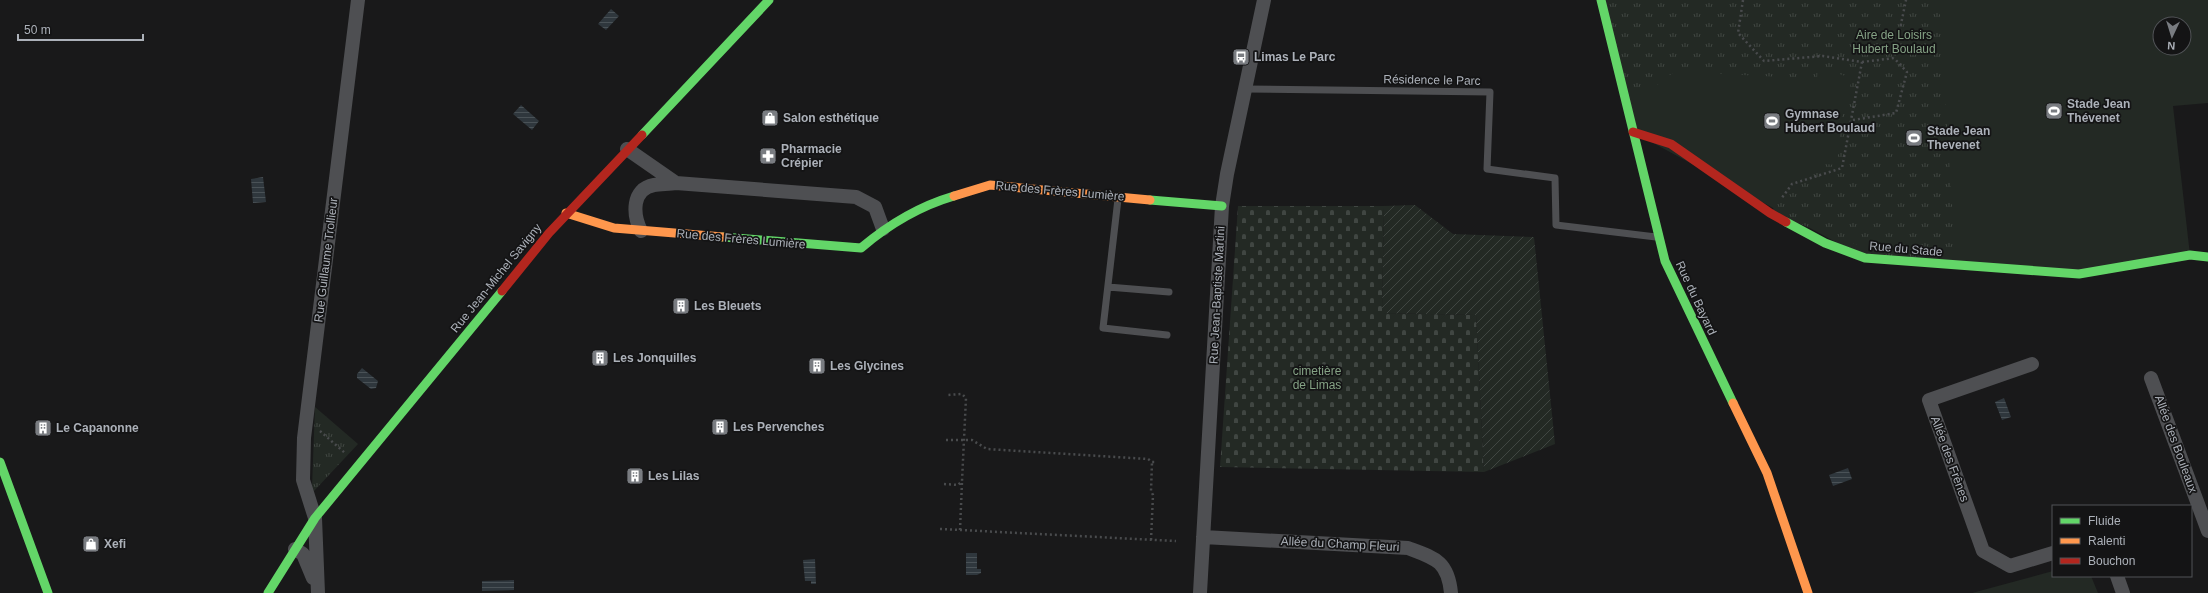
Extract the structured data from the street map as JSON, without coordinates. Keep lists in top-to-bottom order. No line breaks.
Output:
{"streets":{"street":["Rue des Frères Lumière","Rue du Stade","Rue Guillaume Trollieur","Rue Jean-Michel Savigny","Rue Jean-Baptiste Martini","Rue du Bayard","Allée des Bouleaux","Allée des Frênes","Allée du Champ Fleuri"],"lane":["Résidence le Parc"]},"crossings":[["Résidence le Parc","Rue Jean-Baptiste Martini"],["Résidence le Parc","Rue du Bayard"],["Rue des Frères Lumière","Rue Jean-Michel Savigny"],["Rue des Frères Lumière","Rue Jean-Baptiste Martini"],["Rue du Stade","Rue du Bayard"],["Rue Guillaume Trollieur","Rue Jean-Michel Savigny"],["Rue Jean-Baptiste Martini","Allée du Champ Fleuri"]],"parks":["Aire de Loisirs Hubert Boulaud","cimetière de Limas"],"places":{"bus stop":["Limas Le Parc"],"sports":["Stade Jean Thévenet","Gymnase Hubert Boulaud","Stade Jean Thevenet"],"shop":["Salon esthétique","Xefi"],"pharmacy":["Pharmacie Crépier"],"building":["Les Bleuets","Les Jonquilles","Les Glycines","Les Pervenches","Le Capanonne","Les Lilas"]},"legend":["Fluide","Ralenti","Bouchon"],"scale_bar":"50 m","north":"bottom"}
